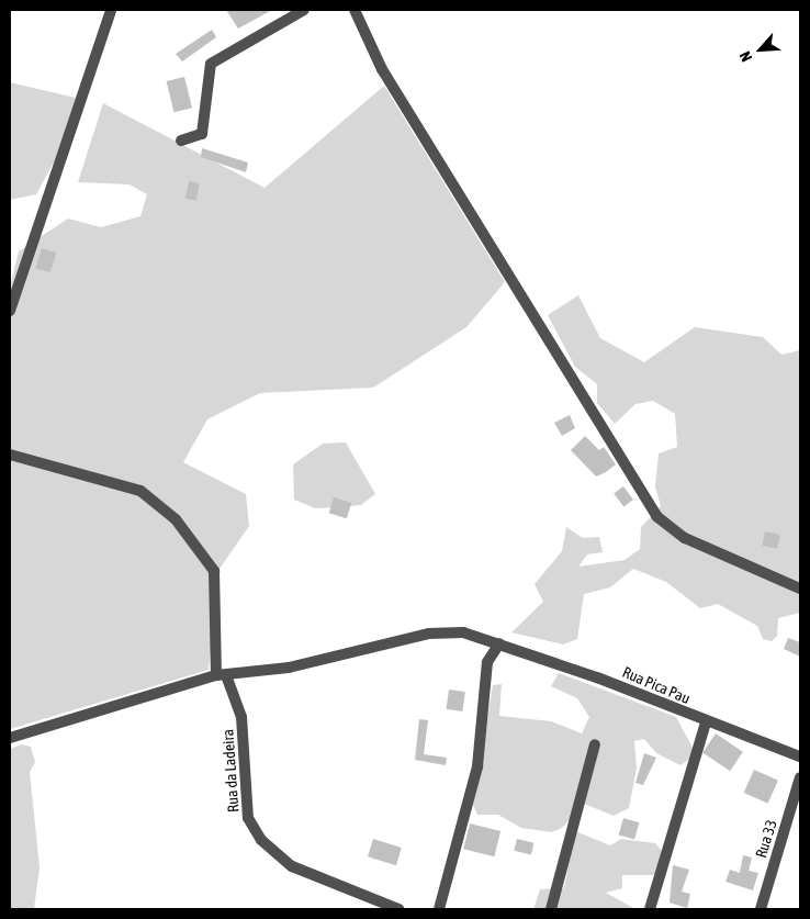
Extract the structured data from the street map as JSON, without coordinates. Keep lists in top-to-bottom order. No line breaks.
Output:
{"streets":{"street":["Rua Pica Pau","Rua da Ladeira","Rua 33"]},"crossings":[["Rua Pica Pau","Rua da Ladeira"]],"north":"bottom left"}
